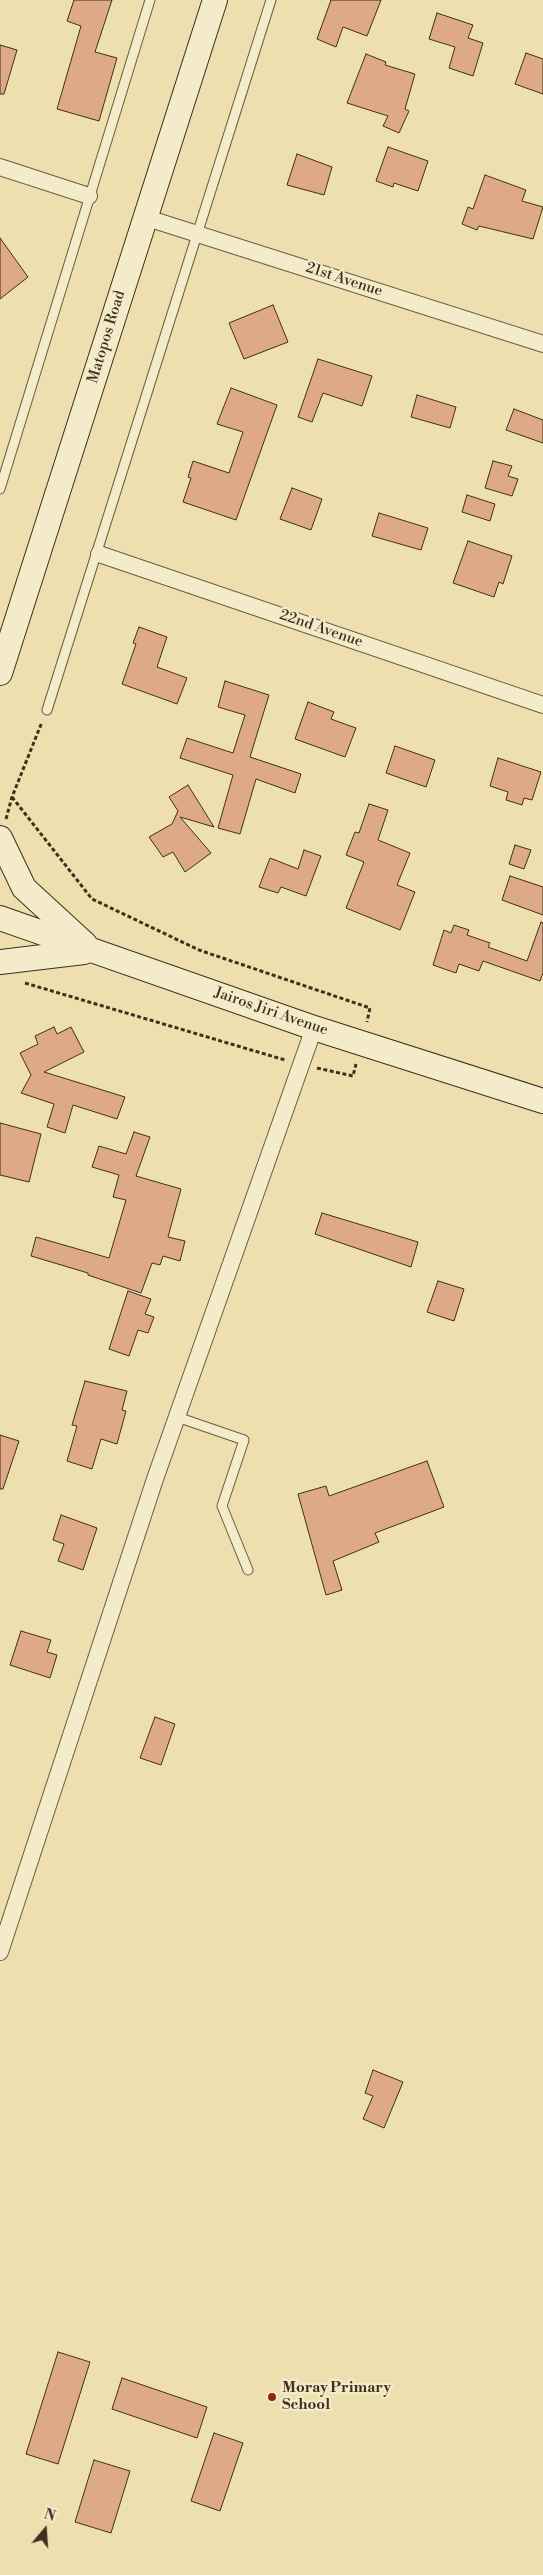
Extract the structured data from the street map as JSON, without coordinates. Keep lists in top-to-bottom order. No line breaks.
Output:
{"streets":{"main road":["Matopos Road","Jairos Jiri Avenue"],"street":["21st Avenue","22nd Avenue"]},"crossings":[["21st Avenue","Matopos Road"]],"places":["Moray Primary School"],"north":"top"}
